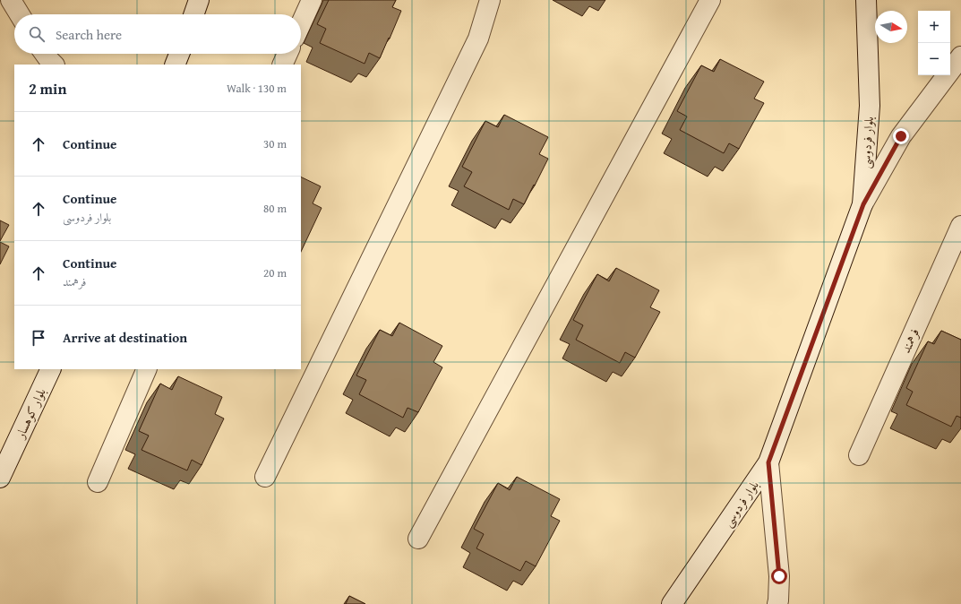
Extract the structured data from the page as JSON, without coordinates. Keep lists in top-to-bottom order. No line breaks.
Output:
{"streets":{"street":["بلوار فردوسی","فرهمند","بلوار کوهسار"]},"north":"right","page":{"map_buttons":["+","−"],"search":"Search here","heading":["2 min","Walk · 130 m"],"list":[["Continue","30 m"],["Continue","بلوار فردوسی","80 m"],["Continue","فرهمند","20 m"],"Arrive at destination"]}}
